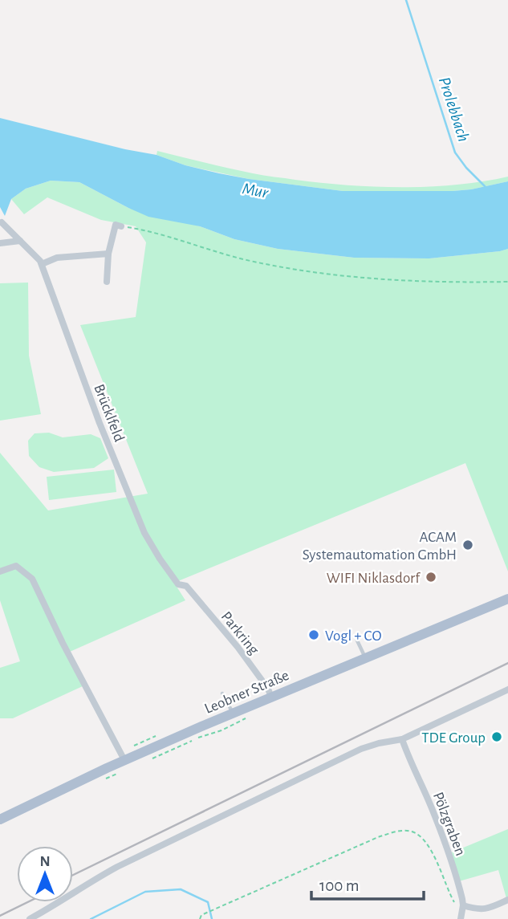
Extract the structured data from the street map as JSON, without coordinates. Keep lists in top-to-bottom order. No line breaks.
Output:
{"streets":{"main road":["Leobner Straße"],"street":["Brücklfeld","Parkring","Pölzgraben"]},"crossings":[["Brücklfeld","Parkring"],["Parkring","Leobner Straße"]],"water":["Prolebbach","Mur"],"places":["ACAM Systemautomation GmbH","WIFI Niklasdorf","Vogl + CO","TDE Group"],"scale_bar":"100 m","north":"top"}
